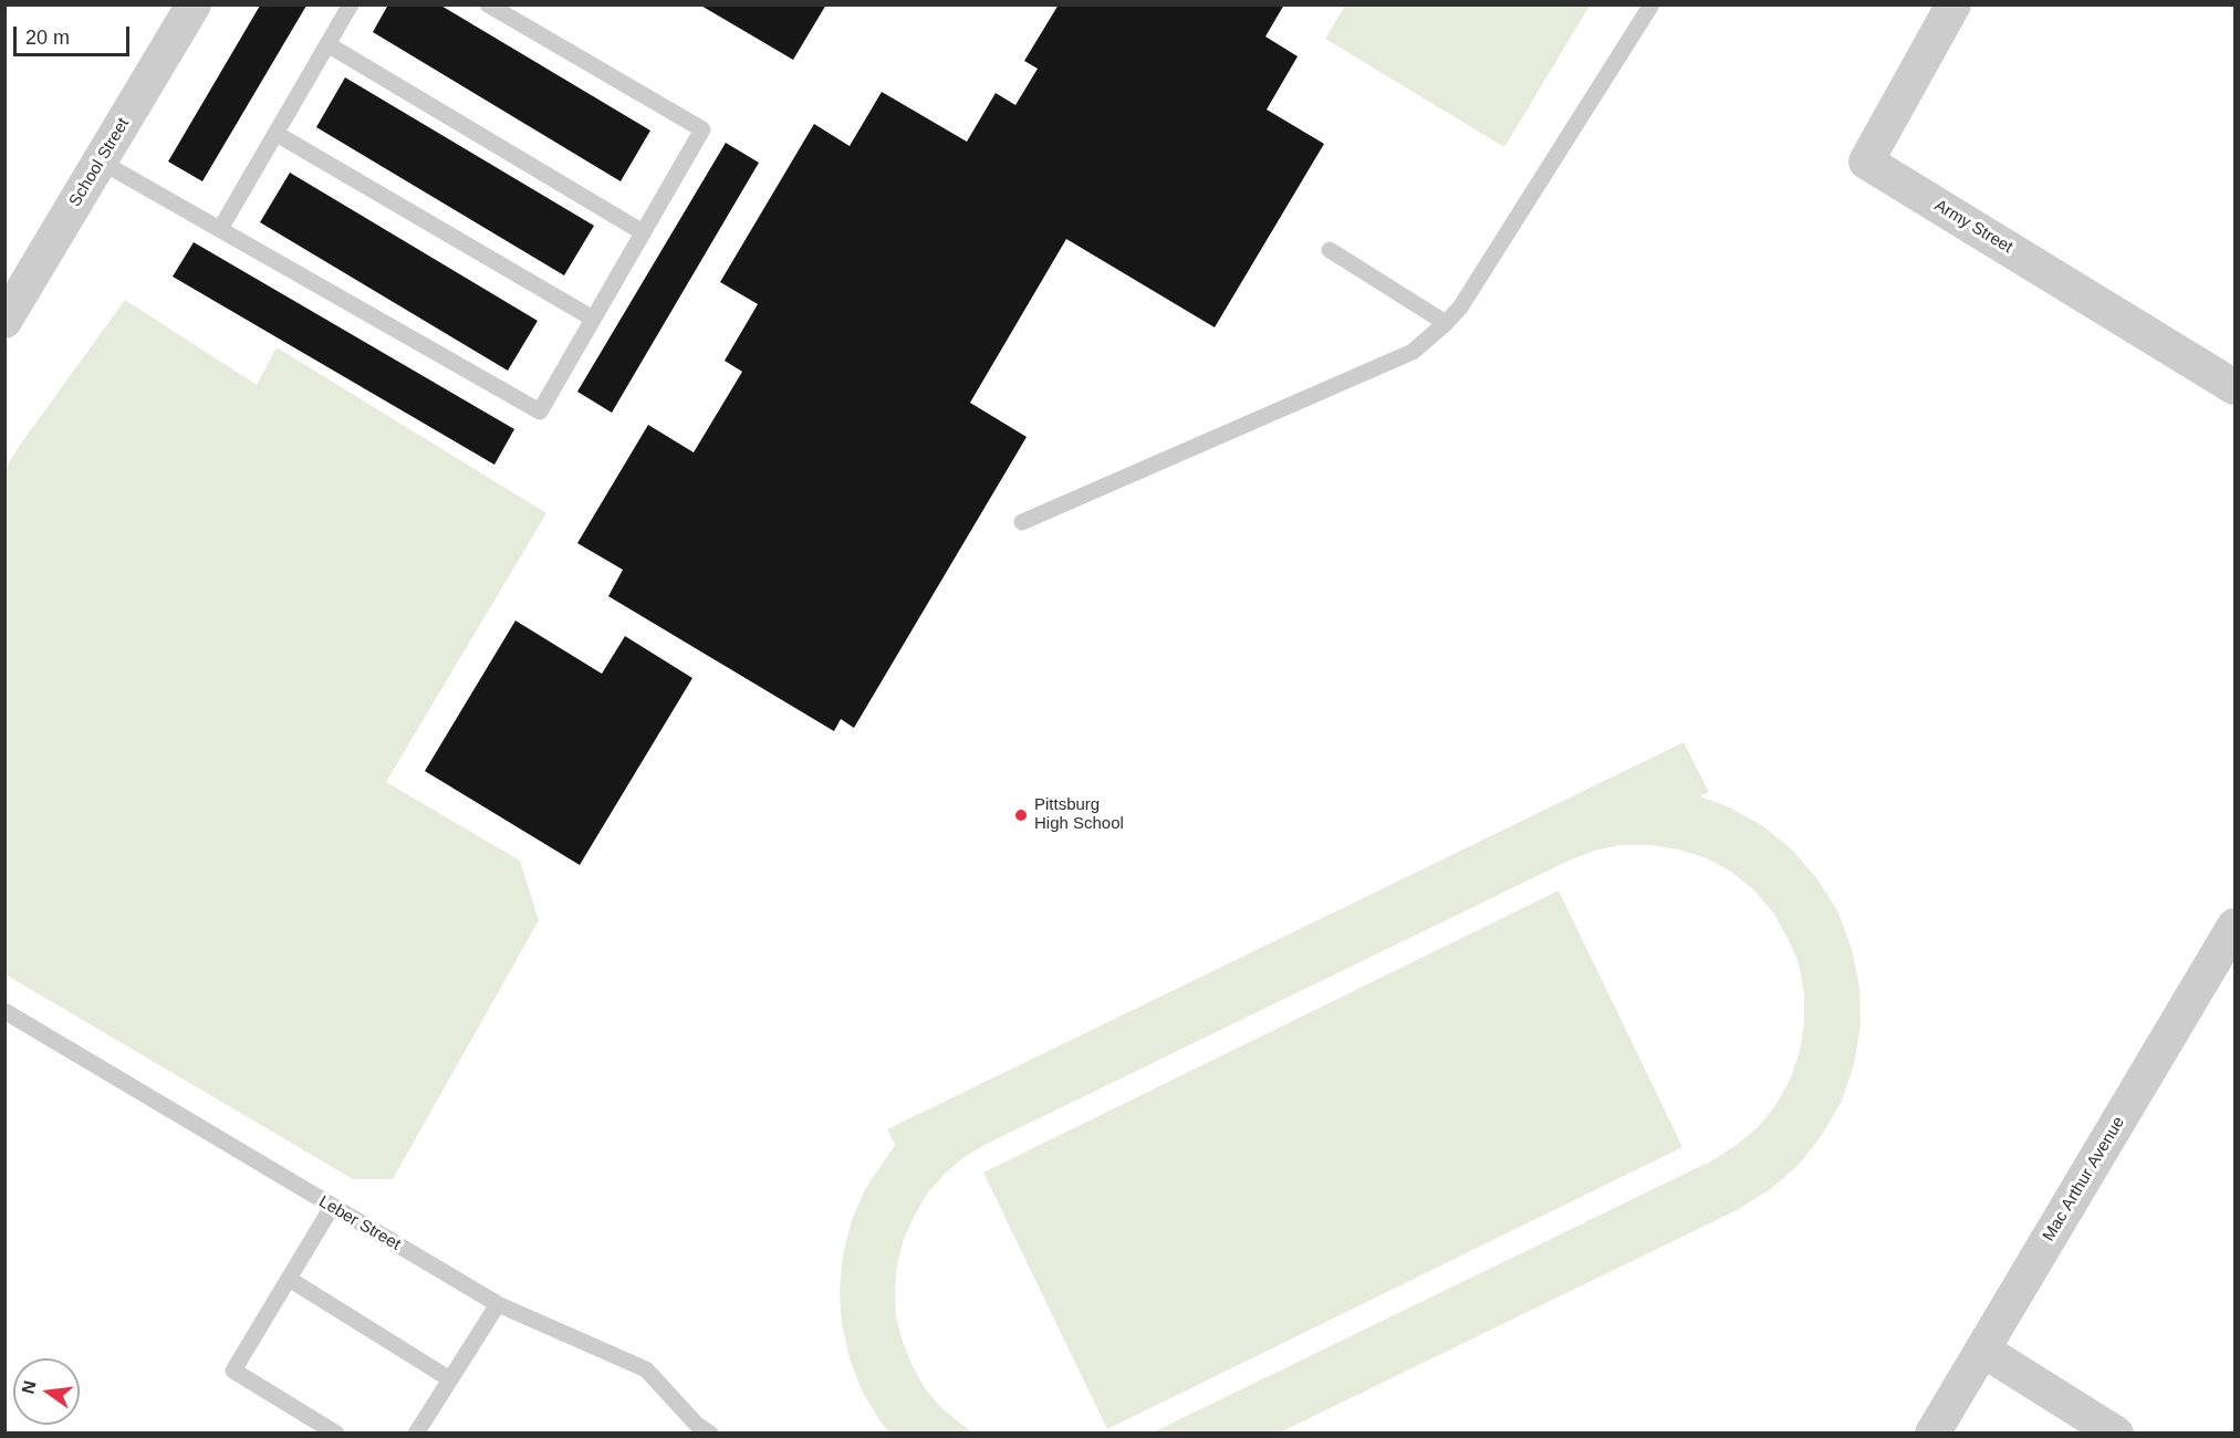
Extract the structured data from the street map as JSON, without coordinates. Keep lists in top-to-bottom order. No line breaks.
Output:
{"streets":{"street":["School Street","Army Street","Mac Arthur Avenue"],"lane":["Leber Street"]},"places":["Pittsburg High School"],"scale_bar":"20 m","north":"left"}
